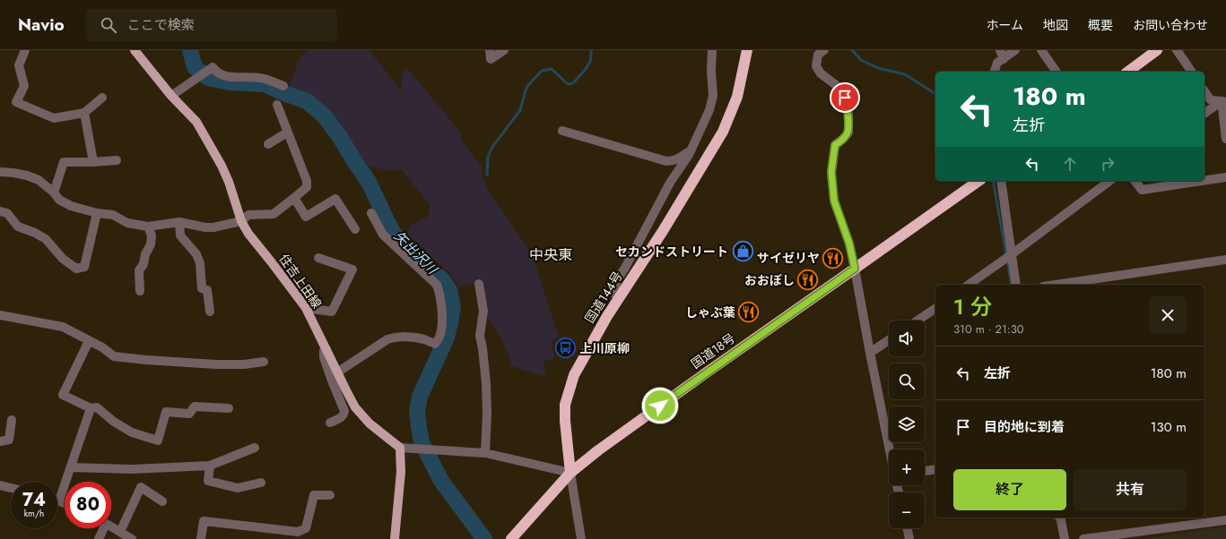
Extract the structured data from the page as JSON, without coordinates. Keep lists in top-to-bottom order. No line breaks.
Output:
{"streets":{"highway":["国道144号","国道18号"],"main road":["住吉上田線"]},"crossings":[["国道144号","国道18号"]],"districts":["中央東"],"water":["矢出沢川"],"places":{"shop":["セカンドストリート"],"restaurant":["サイゼリヤ","おおぼし","しゃぶ葉"],"bus stop":["上川原柳"]},"page":{"header":"Navio","search":"ここで検索","nav":["ホーム","地図","概要","お問い合わせ"],"turn":["180 m","左折"],"heading":["1 分","310 m · 21:30"],"map_buttons":["+","−"],"list":[{"name":"左折","value":"180 m"},{"name":"目的地に到着","value":"130 m"}],"buttons":["終了","共有"],"speed":"74 km/h","limit":"80"}}
